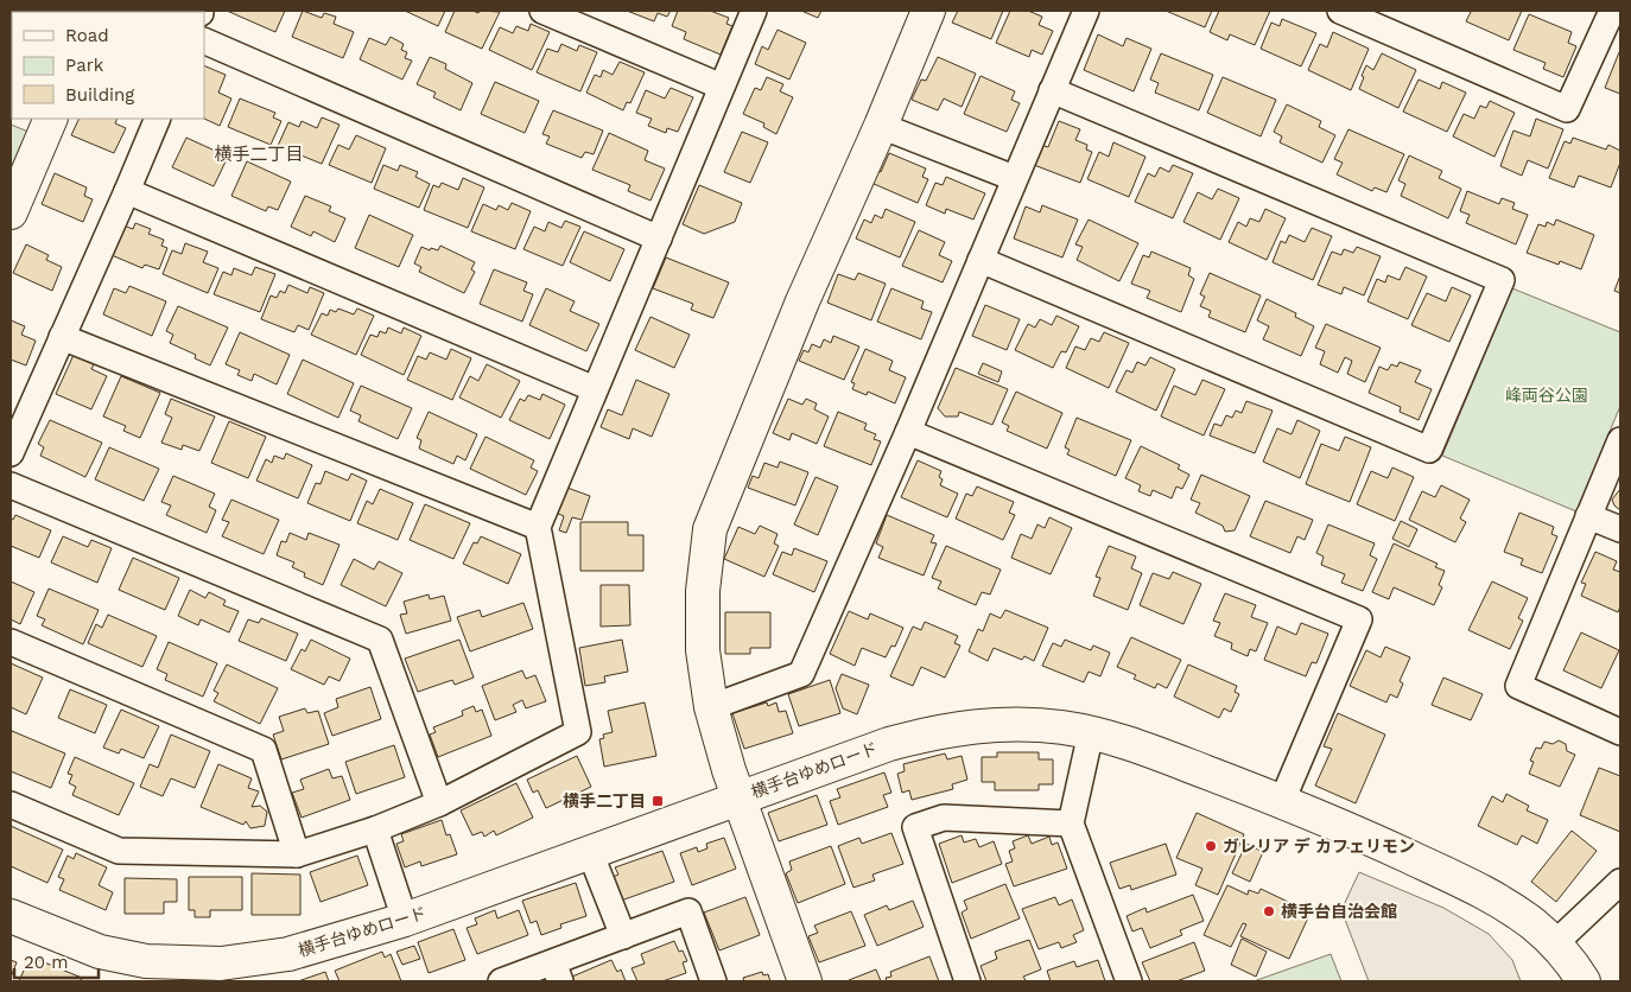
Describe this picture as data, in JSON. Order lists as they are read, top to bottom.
{
  "streets": {
    "street": ["横手台ゆめロード"]
  },
  "districts": ["横手二丁目"],
  "parks": ["峰両谷公園"],
  "places": {
    "transit": ["横手二丁目"],
    "other": ["ガレリア デ カフェリモン", "横手台自治会館"]
  },
  "legend": ["Road", "Park", "Building"],
  "scale_bar": "20 m"
}
